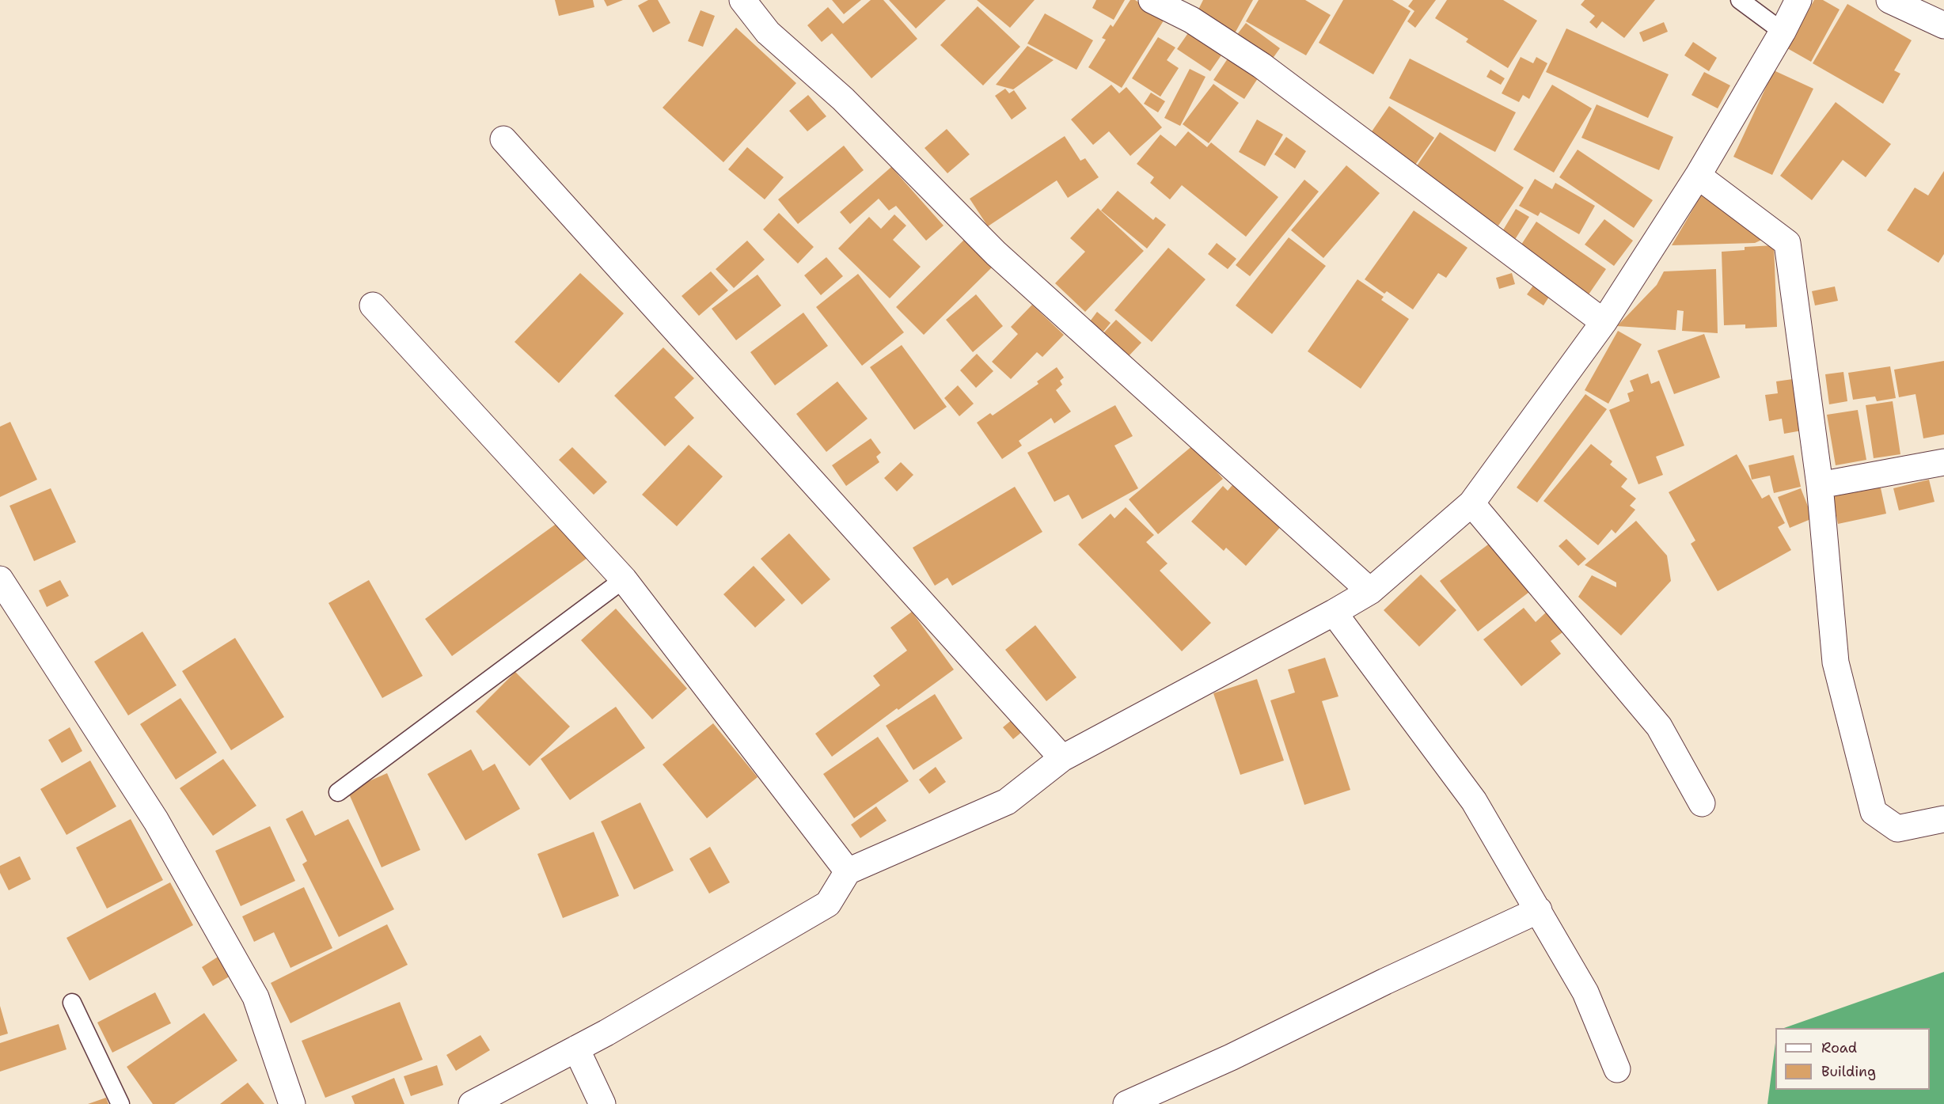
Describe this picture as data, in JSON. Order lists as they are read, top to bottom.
{
  "legend": ["Road", "Building"]
}
